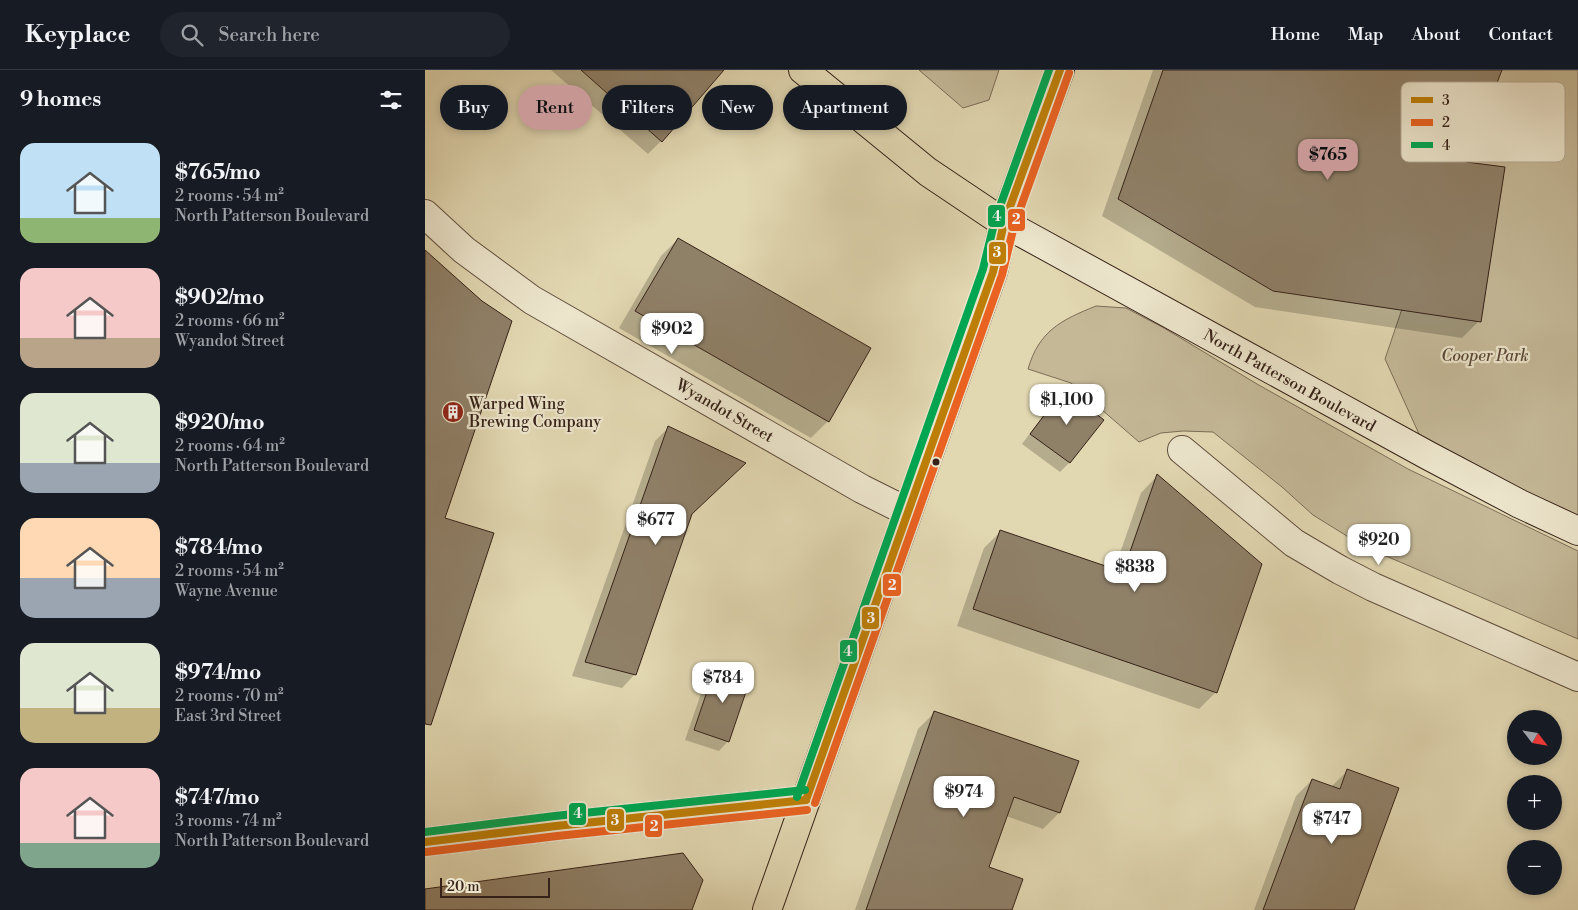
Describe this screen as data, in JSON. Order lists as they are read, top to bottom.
{
  "streets": {
    "street": ["North Patterson Boulevard", "Wyandot Street"]
  },
  "parks": ["Cooper Park"],
  "places": {
    "building": ["Warped Wing Brewing Company"]
  },
  "lines": ["transit line 3", "transit line 4", "transit line 2"],
  "legend": ["3", "2", "4"],
  "scale_bar": "20 m",
  "north": "bottom right",
  "page": {
    "header": "Keyplace",
    "search": "Search here",
    "nav": [
      "Home",
      "Map",
      "About",
      "Contact"
    ],
    "heading": "9 homes",
    "chip": [
      "Buy",
      "Rent",
      "Filters",
      "New",
      "Apartment"
    ],
    "list": [
      {
        "name": "$765/mo",
        "note": "2 rooms · 54 m² · North Patterson Boulevard"
      },
      {
        "name": "$902/mo",
        "note": "2 rooms · 66 m² · Wyandot Street"
      },
      {
        "name": "$920/mo",
        "note": "2 rooms · 64 m² · North Patterson Boulevard"
      },
      {
        "name": "$784/mo",
        "note": "2 rooms · 54 m² · Wayne Avenue"
      },
      {
        "name": "$974/mo",
        "note": "2 rooms · 70 m² · East 3rd Street"
      },
      {
        "name": "$747/mo",
        "note": "3 rooms · 74 m² · North Patterson Boulevard"
      }
    ],
    "price": [
      "$765",
      "$902",
      "$1,100",
      "$677",
      "$920",
      "$838",
      "$784",
      "$974",
      "$747"
    ],
    "map_buttons": ["+", "−"],
    "scale": "20 m"
  }
}
